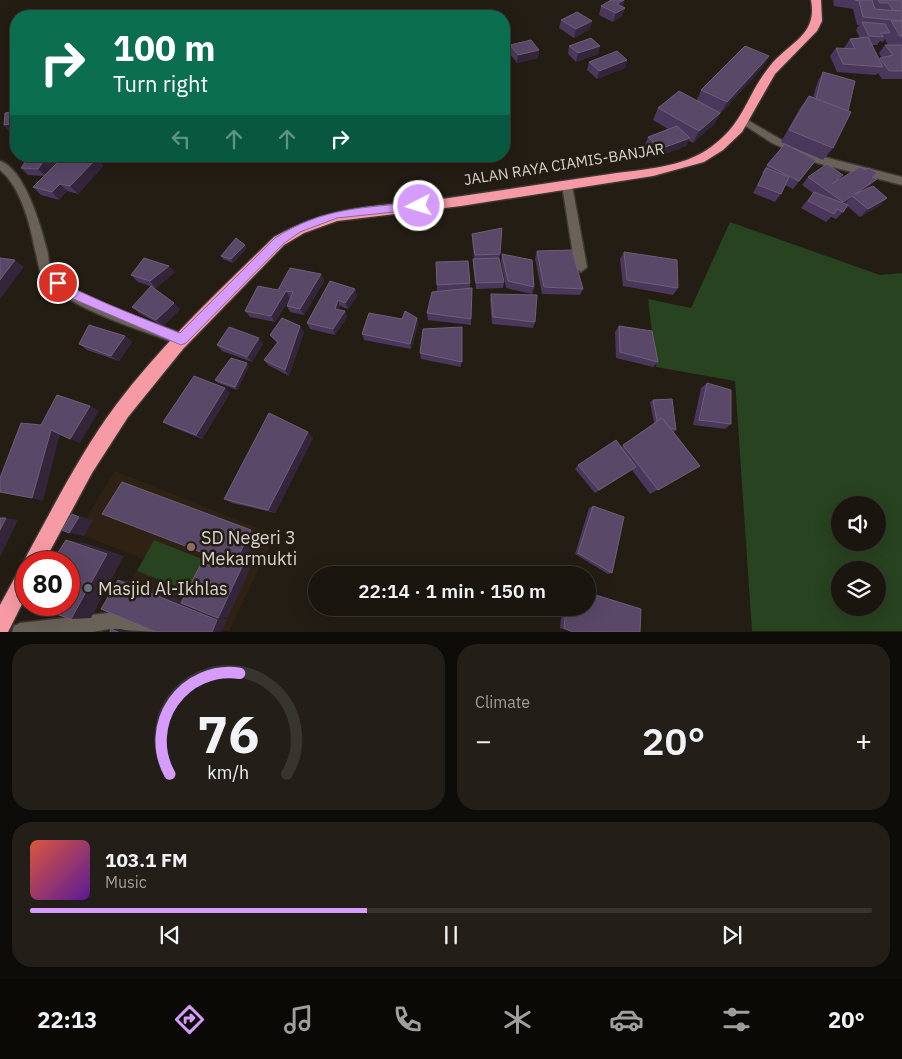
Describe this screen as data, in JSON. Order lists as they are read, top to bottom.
{
  "streets": {
    "highway": ["JALAN RAYA CIAMIS-BANJAR"]
  },
  "places": ["SD Negeri 3 Mekarmukti", "Masjid Al-Ikhlas"],
  "page": {
    "turn": ["100 m", "Turn right"],
    "limit": "80",
    "trip": "22:14 · 1 min · 150 m",
    "tile": "Climate",
    "heat": ["−", "20°", "+"],
    "song": ["103.1 FM", "Music"],
    "tabs": ["22:13", "20°"],
    "gauge": ["76", "km/h"]
  }
}
